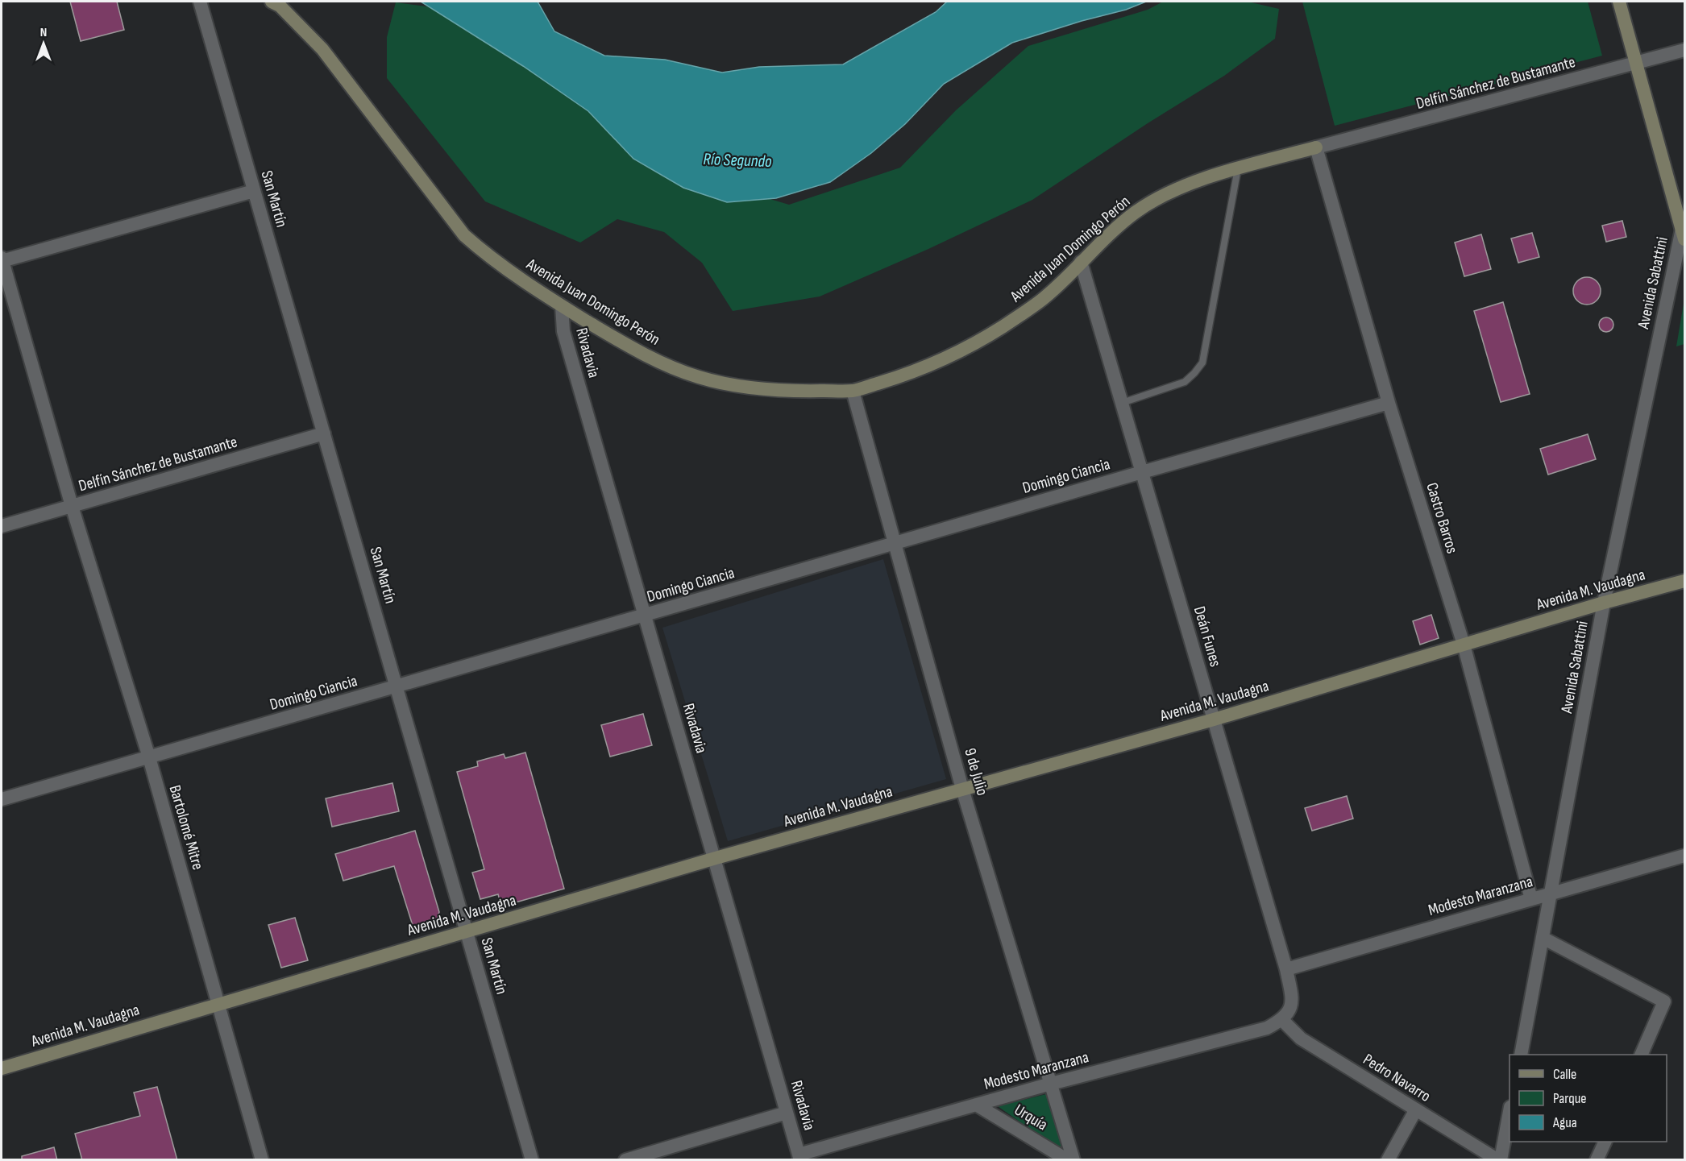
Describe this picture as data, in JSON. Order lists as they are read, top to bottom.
{
  "streets": {
    "main road": ["Avenida Juan Domingo Perón", "Avenida M. Vaudagna"],
    "street": [
      "Delfín Sánchez de Bustamante",
      "San Martín",
      "Avenida Sabattini",
      "Rivadavia",
      "Domingo Ciancia",
      "Castro Barros",
      "Deán Funes",
      "9 de Julio",
      "Bartolomé Mitre",
      "Modesto Maranzana",
      "Pedro Navarro",
      "Urquía"
    ]
  },
  "crossings": [
    ["Delfín Sánchez de Bustamante", "San Martín"],
    ["Delfín Sánchez de Bustamante", "Avenida Juan Domingo Perón"],
    ["Delfín Sánchez de Bustamante", "Castro Barros"],
    ["Delfín Sánchez de Bustamante", "Bartolomé Mitre"],
    ["San Martín", "Domingo Ciancia"],
    ["San Martín", "Avenida M. Vaudagna"],
    ["Avenida Juan Domingo Perón", "Rivadavia"],
    ["Avenida Juan Domingo Perón", "Castro Barros"],
    ["Avenida Juan Domingo Perón", "Deán Funes"],
    ["Avenida Juan Domingo Perón", "9 de Julio"],
    ["Avenida Sabattini", "Avenida M. Vaudagna"],
    ["Avenida Sabattini", "Modesto Maranzana"],
    ["Rivadavia", "Domingo Ciancia"],
    ["Rivadavia", "Avenida M. Vaudagna"],
    ["Rivadavia", "Modesto Maranzana"],
    ["Domingo Ciancia", "Castro Barros"],
    ["Domingo Ciancia", "Deán Funes"],
    ["Domingo Ciancia", "9 de Julio"],
    ["Domingo Ciancia", "Bartolomé Mitre"],
    ["Castro Barros", "Avenida M. Vaudagna"],
    ["Castro Barros", "Modesto Maranzana"],
    ["Avenida M. Vaudagna", "Deán Funes"],
    ["Avenida M. Vaudagna", "9 de Julio"],
    ["Avenida M. Vaudagna", "Bartolomé Mitre"],
    ["Deán Funes", "Modesto Maranzana"],
    ["Deán Funes", "Pedro Navarro"],
    ["9 de Julio", "Modesto Maranzana"],
    ["Modesto Maranzana", "Pedro Navarro"],
    ["Modesto Maranzana", "Urquía"]
  ],
  "water": ["Río Segundo"],
  "legend": ["Calle", "Parque", "Agua"],
  "north": "top"
}
